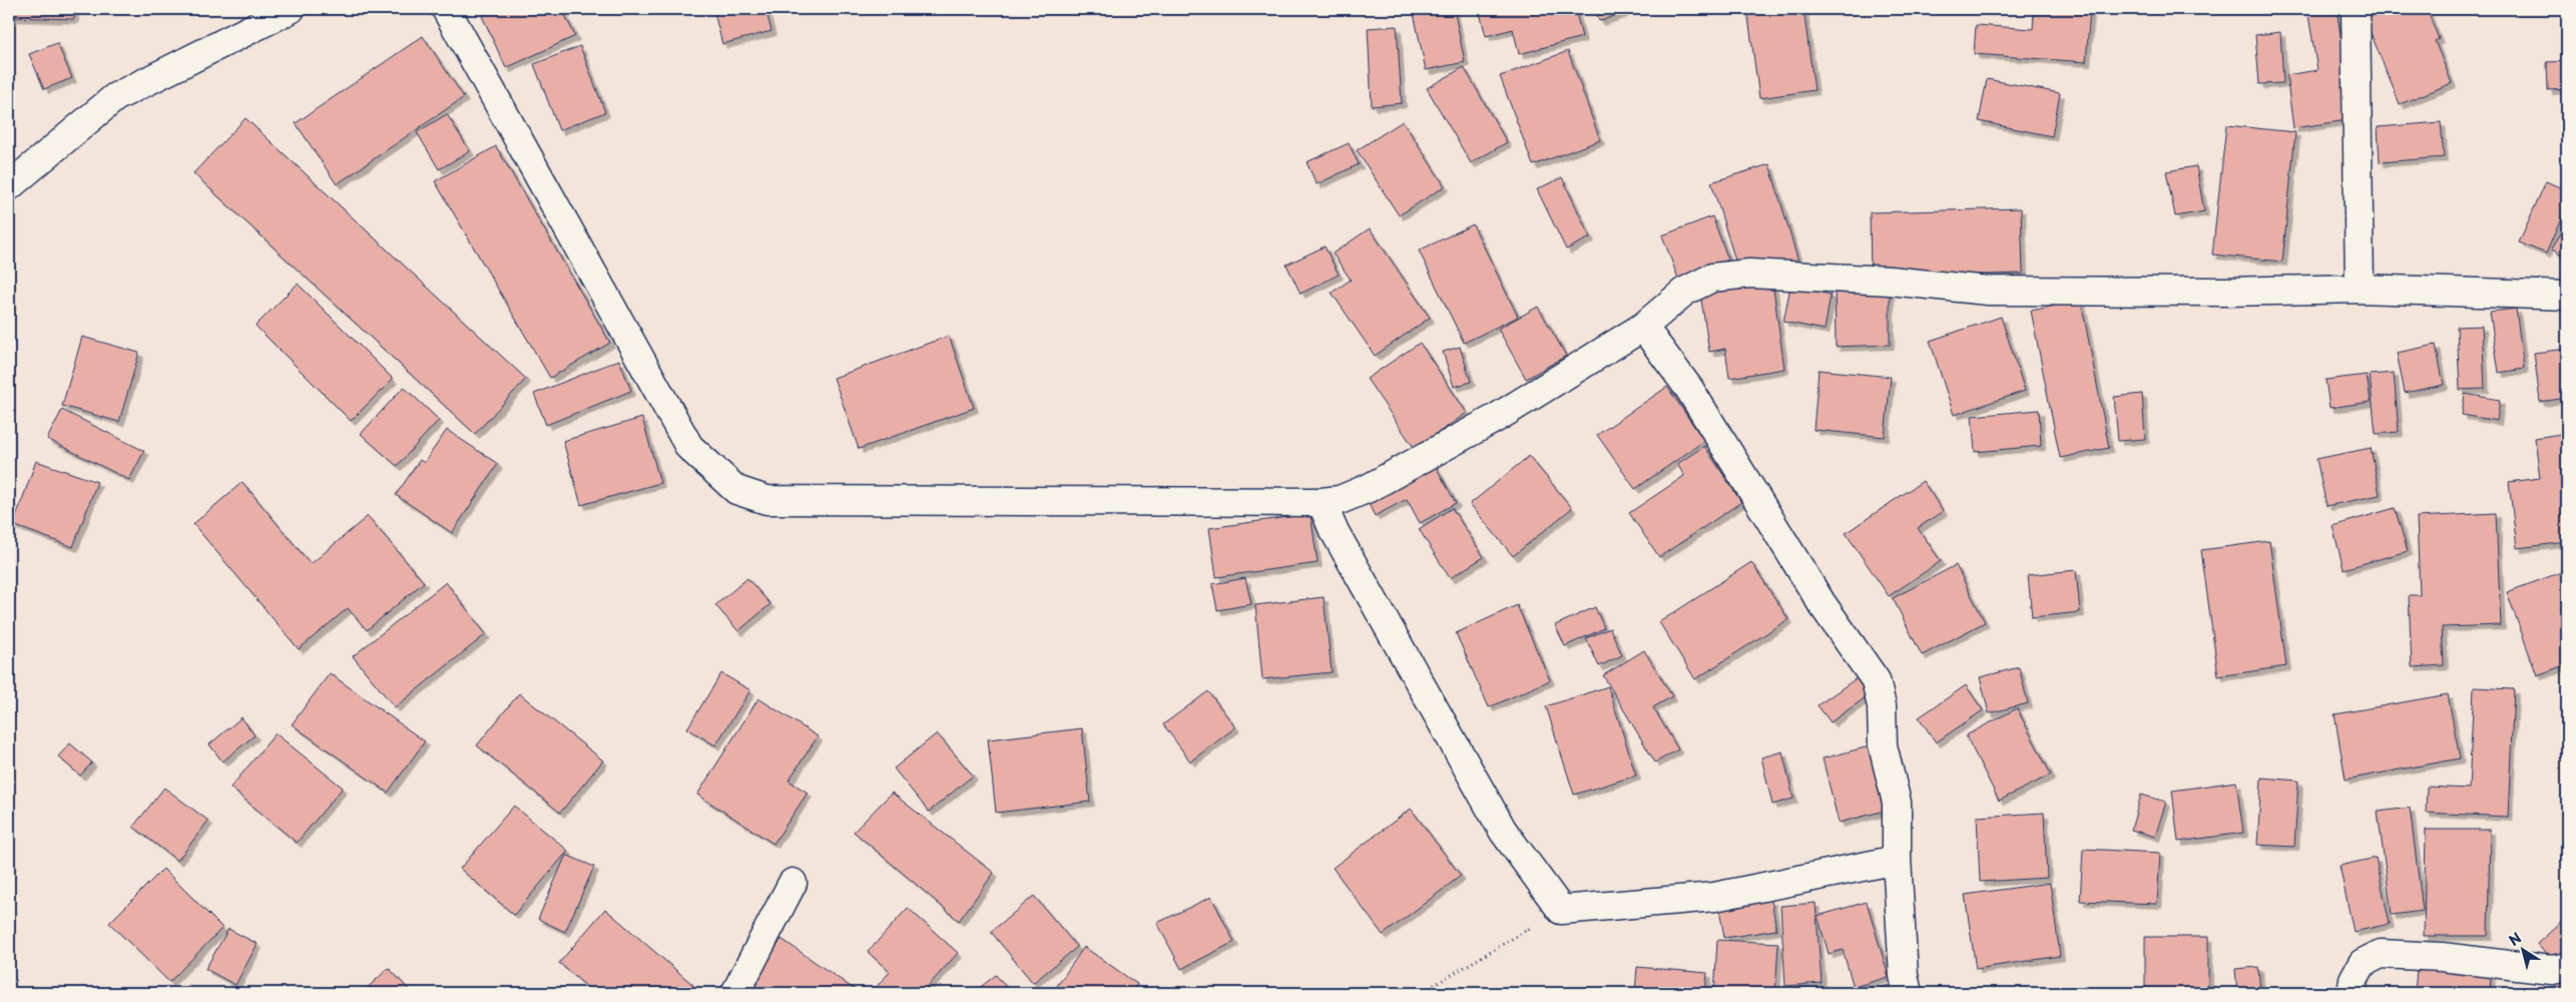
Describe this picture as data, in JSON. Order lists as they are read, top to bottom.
{
  "north": "top left"
}
